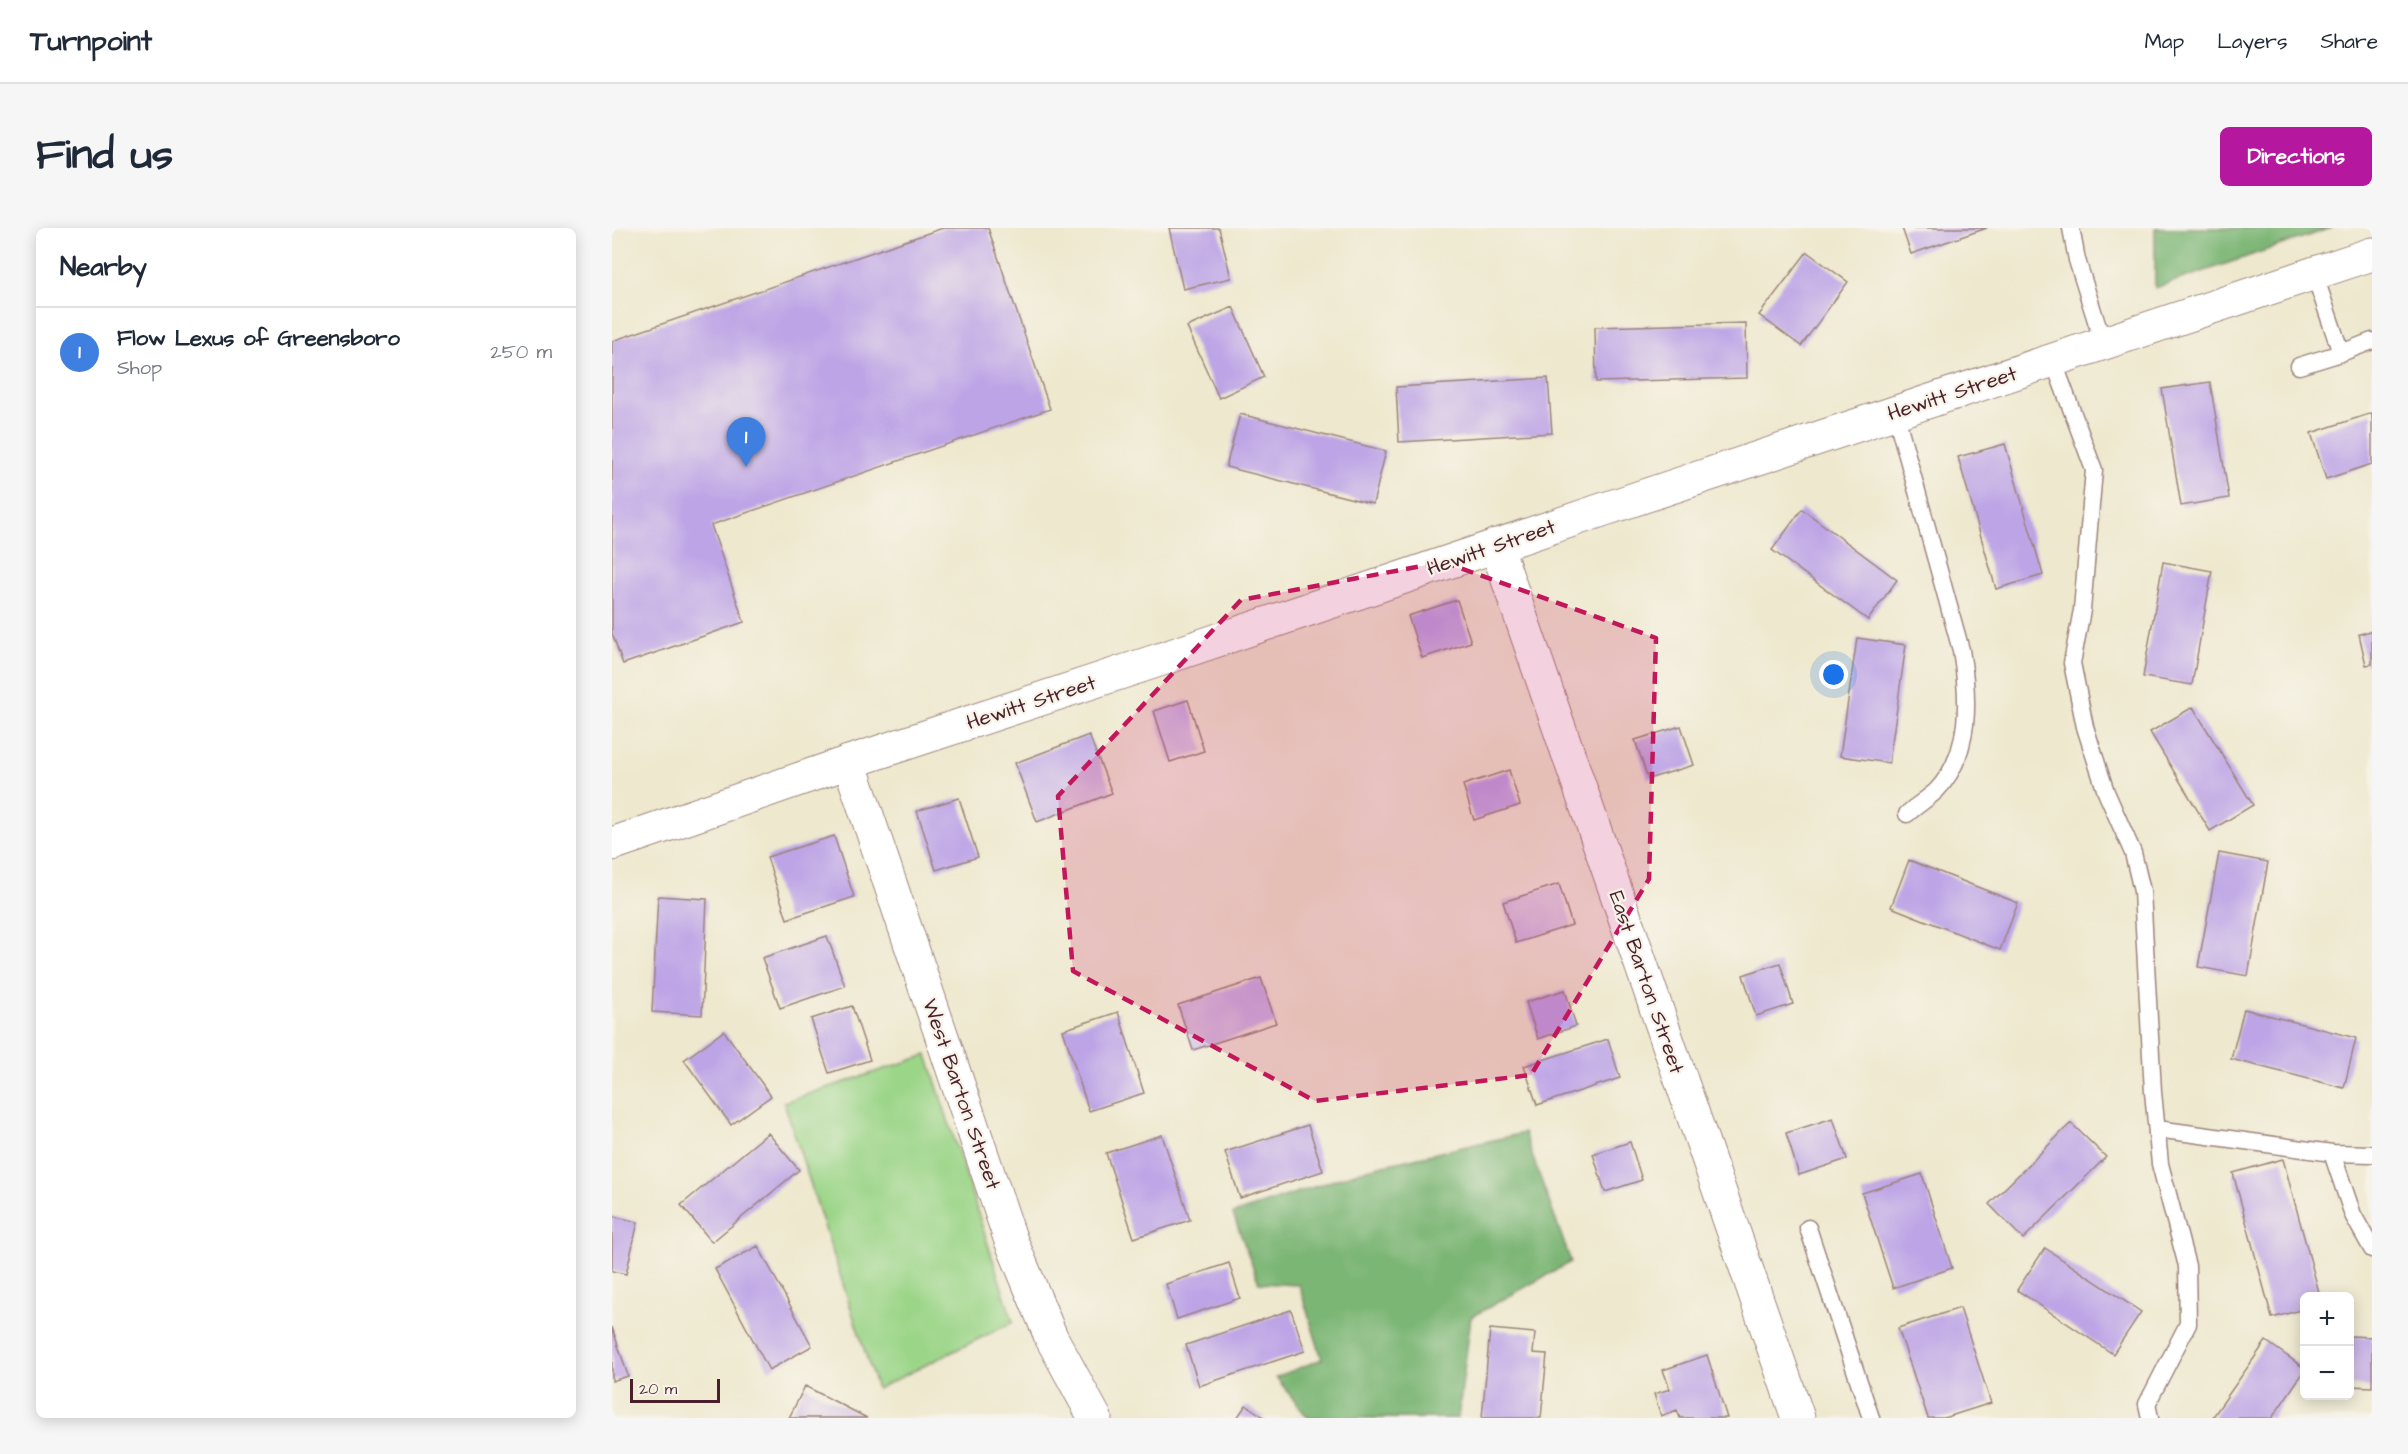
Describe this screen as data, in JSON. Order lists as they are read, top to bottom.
{
  "streets": {
    "street": ["Hewitt Street", "East Barton Street", "West Barton Street"]
  },
  "crossings": [
    ["Hewitt Street", "East Barton Street"],
    ["Hewitt Street", "West Barton Street"]
  ],
  "scale_bar": "20 m",
  "page": {
    "header": "Turnpoint",
    "nav": ["Map", "Layers", "Share"],
    "title": "Find us",
    "buttons": "Directions",
    "heading": "Nearby",
    "list": [
      {
        "mark": "1",
        "name": "Flow Lexus of Greensboro",
        "note": "Shop",
        "value": "250 m"
      }
    ],
    "pins": "1",
    "map_buttons": ["+", "−"],
    "scale": "20 m"
  }
}
